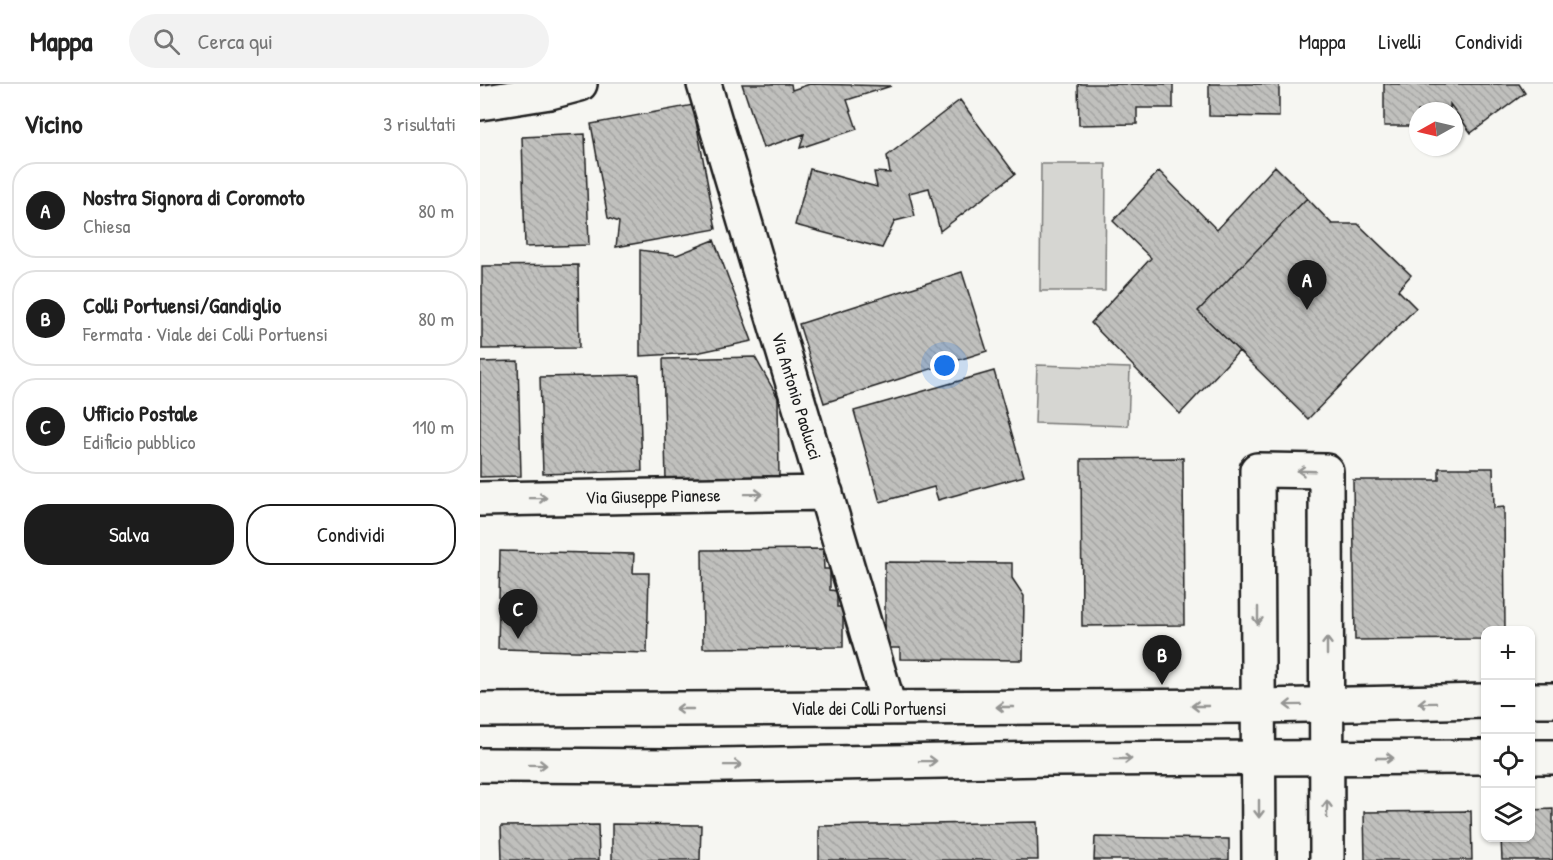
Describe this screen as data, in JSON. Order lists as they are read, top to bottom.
{
  "streets": {
    "main road": ["Via Antonio Paolucci", "Via Giuseppe Pianese", "Viale dei Colli Portuensi"]
  },
  "crossings": [
    ["Via Antonio Paolucci", "Via Giuseppe Pianese"],
    ["Via Antonio Paolucci", "Viale dei Colli Portuensi"]
  ],
  "north": "left",
  "page": {
    "header": "Mappa",
    "search": "Cerca qui",
    "nav": ["Mappa", "Livelli", "Condividi"],
    "heading": ["Vicino", "3 risultati"],
    "list": [
      {
        "mark": "A",
        "name": "Nostra Signora di Coromoto",
        "note": "Chiesa",
        "value": "80 m"
      },
      {
        "mark": "B",
        "name": "Colli Portuensi/Gandiglio",
        "note": "Fermata · Viale dei Colli Portuensi",
        "value": "80 m"
      },
      {
        "mark": "C",
        "name": "Ufficio Postale",
        "note": "Edificio pubblico",
        "value": "110 m"
      }
    ],
    "pins": ["A", "C", "B"],
    "buttons": ["Salva", "Condividi"],
    "map_buttons": ["+", "−"]
  }
}
